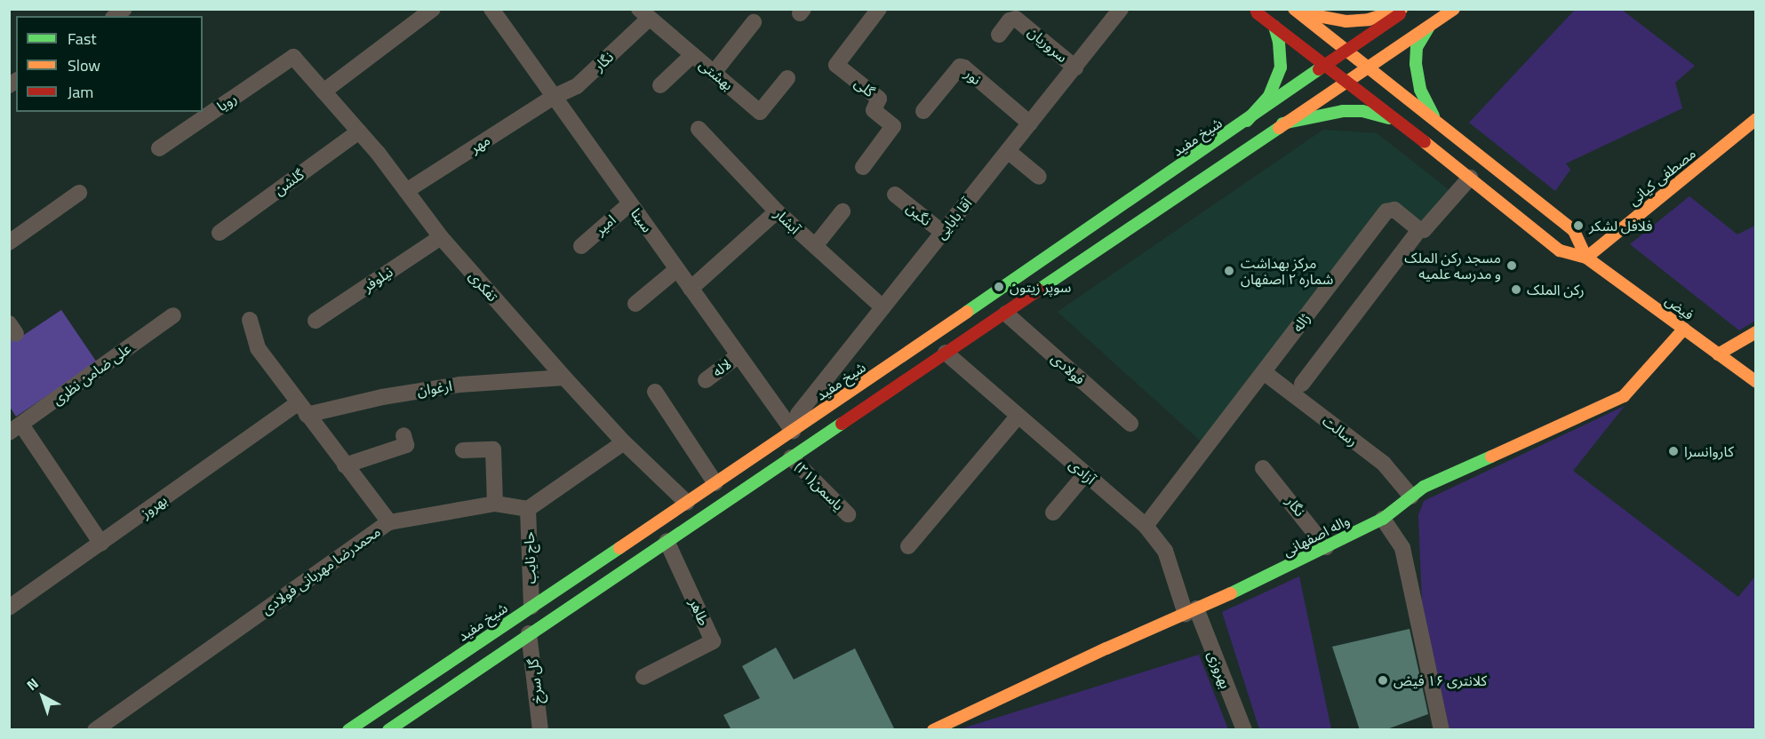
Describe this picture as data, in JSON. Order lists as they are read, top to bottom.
{
  "streets": {
    "main road": [
      "شیخ مفید",
      "مصطفی کیانی",
      "فیض",
      "واله اصفهانی"
    ],
    "street": [
      "سروریان",
      "نگار",
      "بهشتی",
      "نور",
      "گلی",
      "رویا",
      "مهر",
      "گلشن",
      "نگین",
      "آقا بابایی",
      "سینا",
      "آبشار",
      "امیر",
      "نیلوفر",
      "تفکری",
      "ژاله",
      "لاله",
      "فولادی",
      "علی ضامن نظری",
      "ارغوان",
      "رسالت",
      "آزادی",
      "یاسمن(۲۱)",
      "بهروز",
      "حاج نایب",
      "محمدرضا مهربانی فولادی",
      "طاهر",
      "بهروزی",
      "گل سرخ"
    ]
  },
  "crossings": [
    ["سروریان", "آقا بابایی"],
    ["نگار", "بهشتی"],
    ["نگار", "مهر"],
    ["نگار", "سینا"],
    ["نگار", "واله اصفهانی"],
    ["نور", "آقا بابایی"],
    ["رویا", "تفکری"],
    ["شیخ مفید", "آقا بابایی"],
    ["شیخ مفید", "سینا"],
    ["شیخ مفید", "تفکری"],
    ["شیخ مفید", "حاج نایب"],
    ["مهر", "سینا"],
    ["مهر", "تفکری"],
    ["مصطفی کیانی", "فیض"],
    ["گلشن", "تفکری"],
    ["نگین", "آقا بابایی"],
    ["آقا بابایی", "سینا"],
    ["آقا بابایی", "آبشار"],
    ["سینا", "امیر"],
    ["سینا", "لاله"],
    ["نیلوفر", "تفکری"],
    ["تفکری", "ارغوان"],
    ["فیض", "واله اصفهانی"],
    ["ژاله", "رسالت"],
    ["ژاله", "آزادی"],
    ["ارغوان", "بهروز"],
    ["رسالت", "واله اصفهانی"],
    ["آزادی", "واله اصفهانی"],
    ["آزادی", "بهروزی"],
    ["واله اصفهانی", "بهروزی"],
    ["حاج نایب", "محمدرضا مهربانی فولادی"]
  ],
  "places": [
    "فلافل لشکر",
    "مسجد رکن الملک و مدرسه علمیه",
    "مرکز بهداشت شماره ۲ اصفهان",
    "سوپر زیتون",
    "رکن الملک",
    "کاروانسرا",
    "کلانتری ۱۶ فیض"
  ],
  "legend": ["Fast", "Slow", "Jam"],
  "north": "top left"
}
